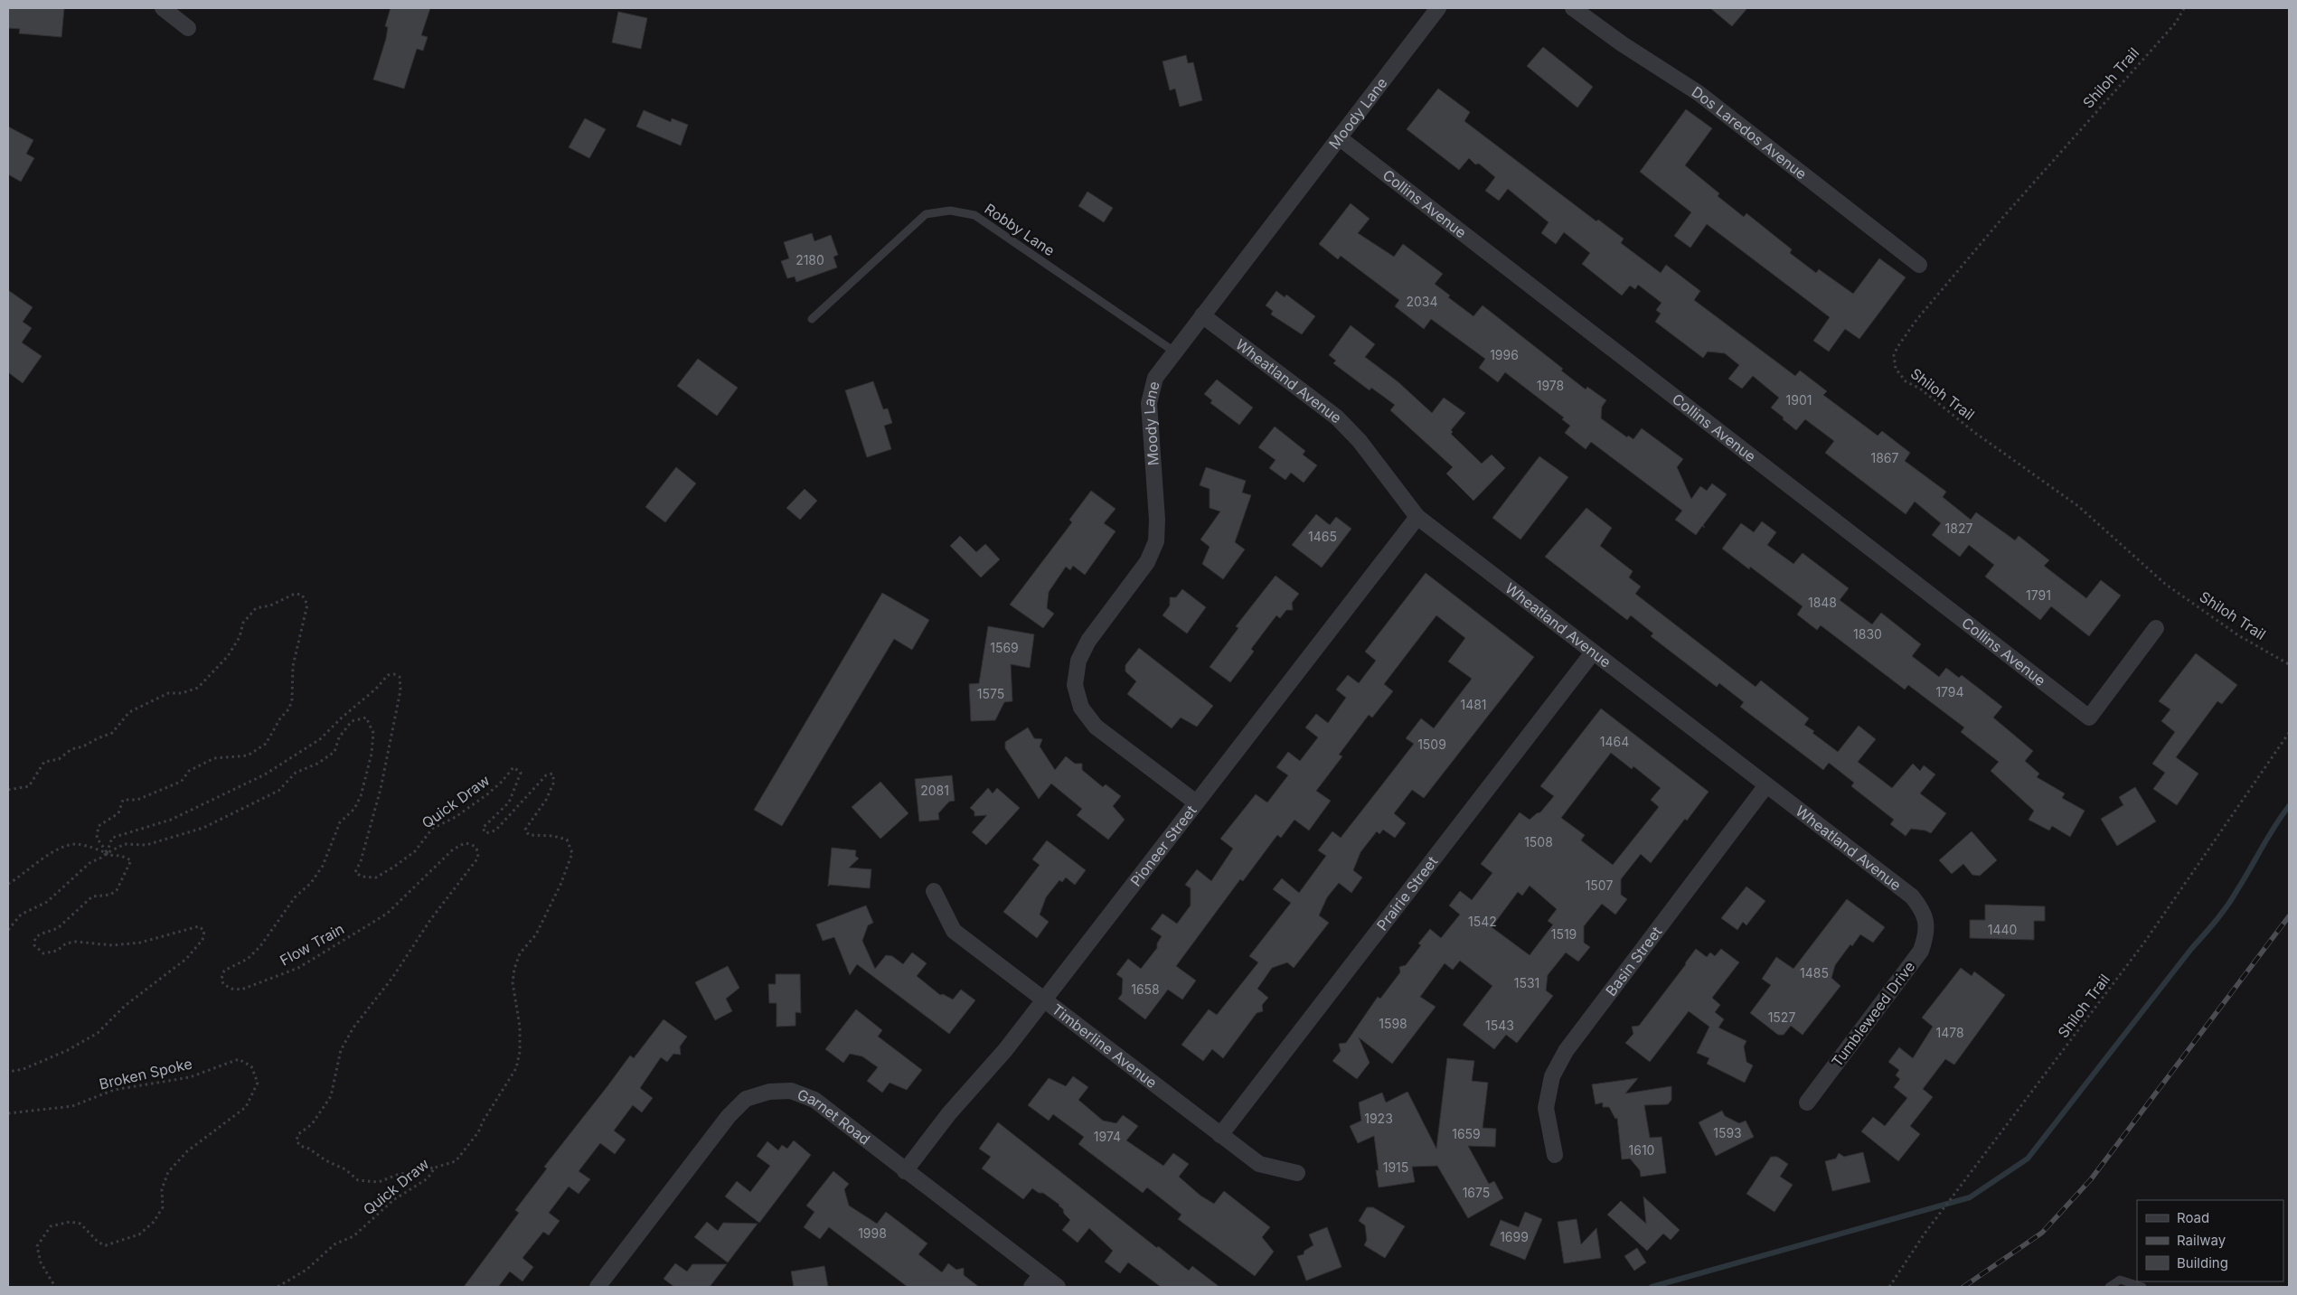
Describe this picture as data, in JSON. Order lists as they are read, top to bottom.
{
  "streets": {
    "street": [
      "Moody Lane",
      "Dos Laredos Avenue",
      "Collins Avenue",
      "Wheatland Avenue",
      "Pioneer Street",
      "Prairie Street",
      "Basin Street",
      "Tumbleweed Drive",
      "Timberline Avenue",
      "Garnet Road"
    ],
    "lane": ["Robby Lane"],
    "path": [
      "Shiloh Trail",
      "Quick Draw",
      "Flow Train",
      "Broken Spoke"
    ]
  },
  "crossings": [
    ["Moody Lane", "Collins Avenue"],
    ["Moody Lane", "Robby Lane"],
    ["Moody Lane", "Wheatland Avenue"],
    ["Moody Lane", "Pioneer Street"],
    ["Wheatland Avenue", "Pioneer Street"],
    ["Wheatland Avenue", "Prairie Street"],
    ["Wheatland Avenue", "Basin Street"],
    ["Wheatland Avenue", "Tumbleweed Drive"],
    ["Quick Draw", "Flow Train"],
    ["Pioneer Street", "Timberline Avenue"],
    ["Pioneer Street", "Garnet Road"],
    ["Prairie Street", "Timberline Avenue"]
  ],
  "house_numbers": [
    "2180",
    "2034",
    "1996",
    "1978",
    "1901",
    "1867",
    "1827",
    "1465",
    "1791",
    "1848",
    "1830",
    "1569",
    "1794",
    "1575",
    "1481",
    "1464",
    "1509",
    "2081",
    "1508",
    "1507",
    "1542",
    "1440",
    "1519",
    "1485",
    "1531",
    "1658",
    "1527",
    "1598",
    "1543",
    "1478",
    "1923",
    "1593",
    "1659",
    "1974",
    "1610",
    "1915",
    "1675",
    "1998",
    "1699"
  ],
  "legend": ["Road", "Railway", "Building"]
}
